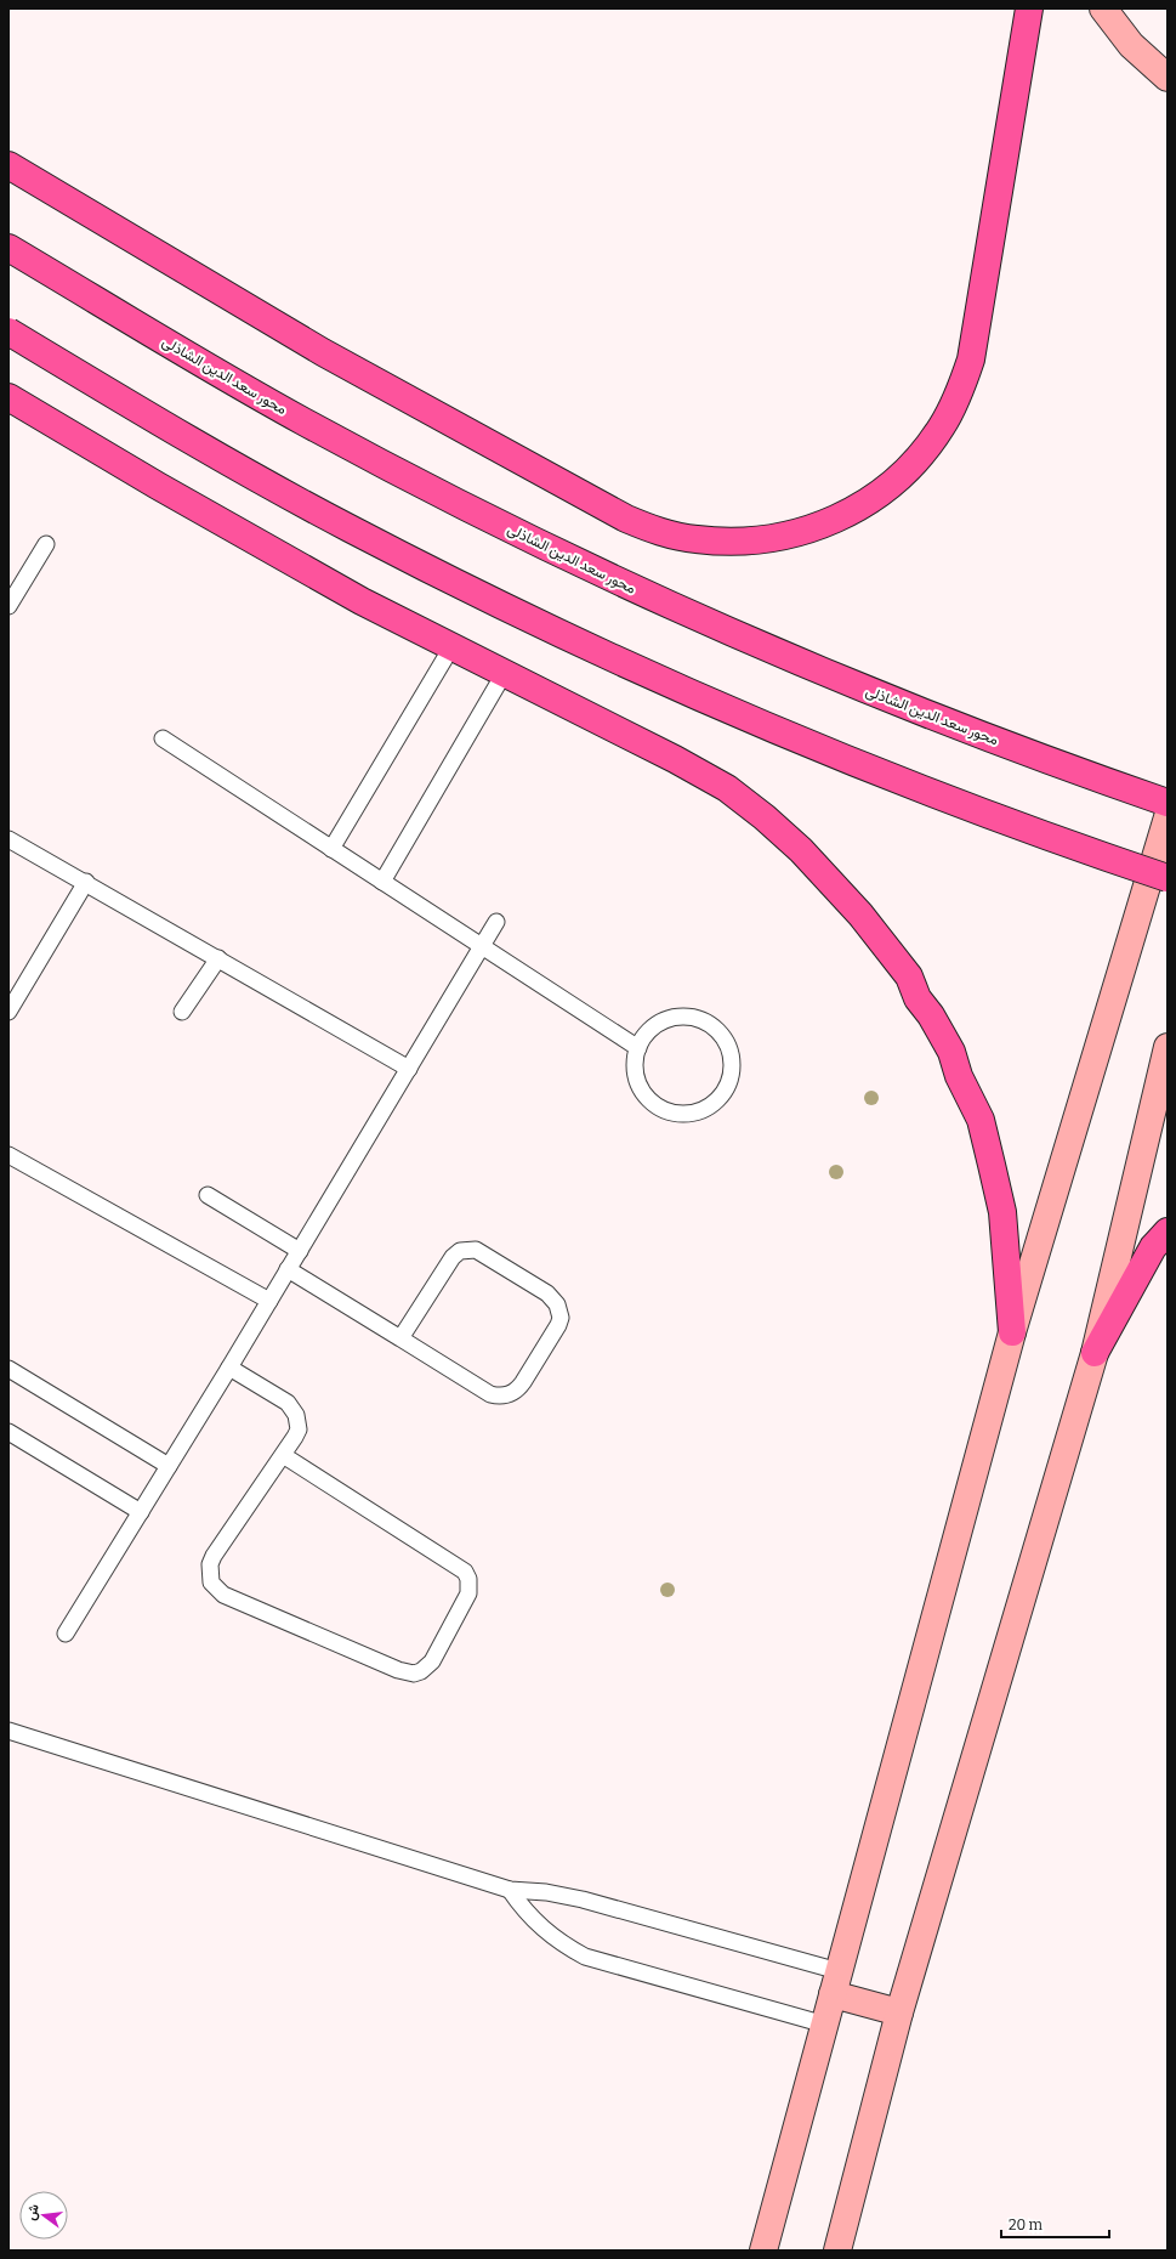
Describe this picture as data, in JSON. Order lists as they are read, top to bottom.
{
  "streets": {
    "highway": ["محور سعد الدين الشاذلى"]
  },
  "scale_bar": "20 m",
  "north": "left"
}
